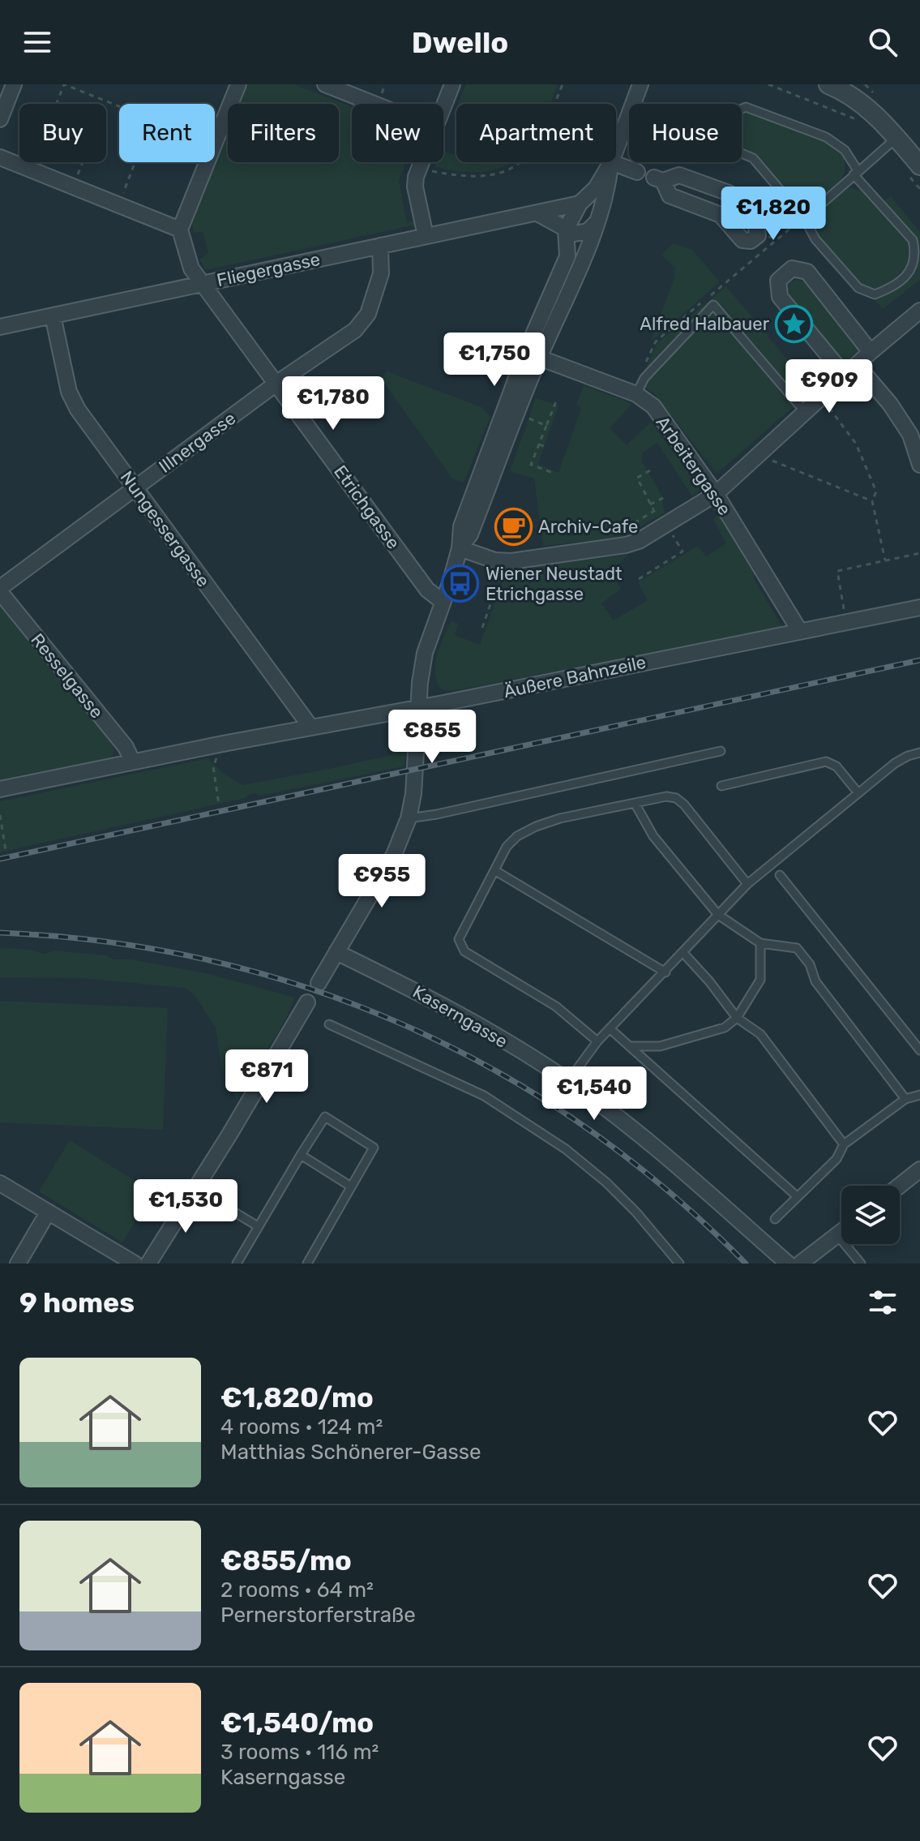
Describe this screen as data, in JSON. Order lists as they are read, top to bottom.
{
  "streets": {
    "street": [
      "Fliegergasse",
      "Illnergasse",
      "Arbeitergasse",
      "Etrichgasse",
      "Nungessergasse",
      "Resselgasse",
      "Äußere Bahnzeile",
      "Kaserngasse"
    ]
  },
  "crossings": [
    ["Fliegergasse", "Illnergasse"],
    ["Fliegergasse", "Etrichgasse"],
    ["Fliegergasse", "Nungessergasse"],
    ["Illnergasse", "Etrichgasse"],
    ["Illnergasse", "Nungessergasse"],
    ["Illnergasse", "Resselgasse"],
    ["Arbeitergasse", "Äußere Bahnzeile"],
    ["Nungessergasse", "Äußere Bahnzeile"],
    ["Resselgasse", "Äußere Bahnzeile"]
  ],
  "places": {
    "place": ["Alfred Halbauer"],
    "cafe": ["Archiv-Cafe"],
    "bus stop": ["Wiener Neustadt Etrichgasse"]
  },
  "page": {
    "header": "Dwello",
    "chip": [
      "Buy",
      "Rent",
      "Filters",
      "New",
      "Apartment",
      "House"
    ],
    "price": [
      "€1,820",
      "€1,750",
      "€909",
      "€1,780",
      "€855",
      "€955",
      "€871",
      "€1,540",
      "€1,530"
    ],
    "heading": "9 homes",
    "list": [
      {
        "name": "€1,820/mo",
        "note": "4 rooms · 124 m² · Matthias Schönerer-Gasse"
      },
      {
        "name": "€855/mo",
        "note": "2 rooms · 64 m² · Pernerstorferstraße"
      },
      {
        "name": "€1,540/mo",
        "note": "3 rooms · 116 m² · Kaserngasse"
      }
    ]
  }
}
